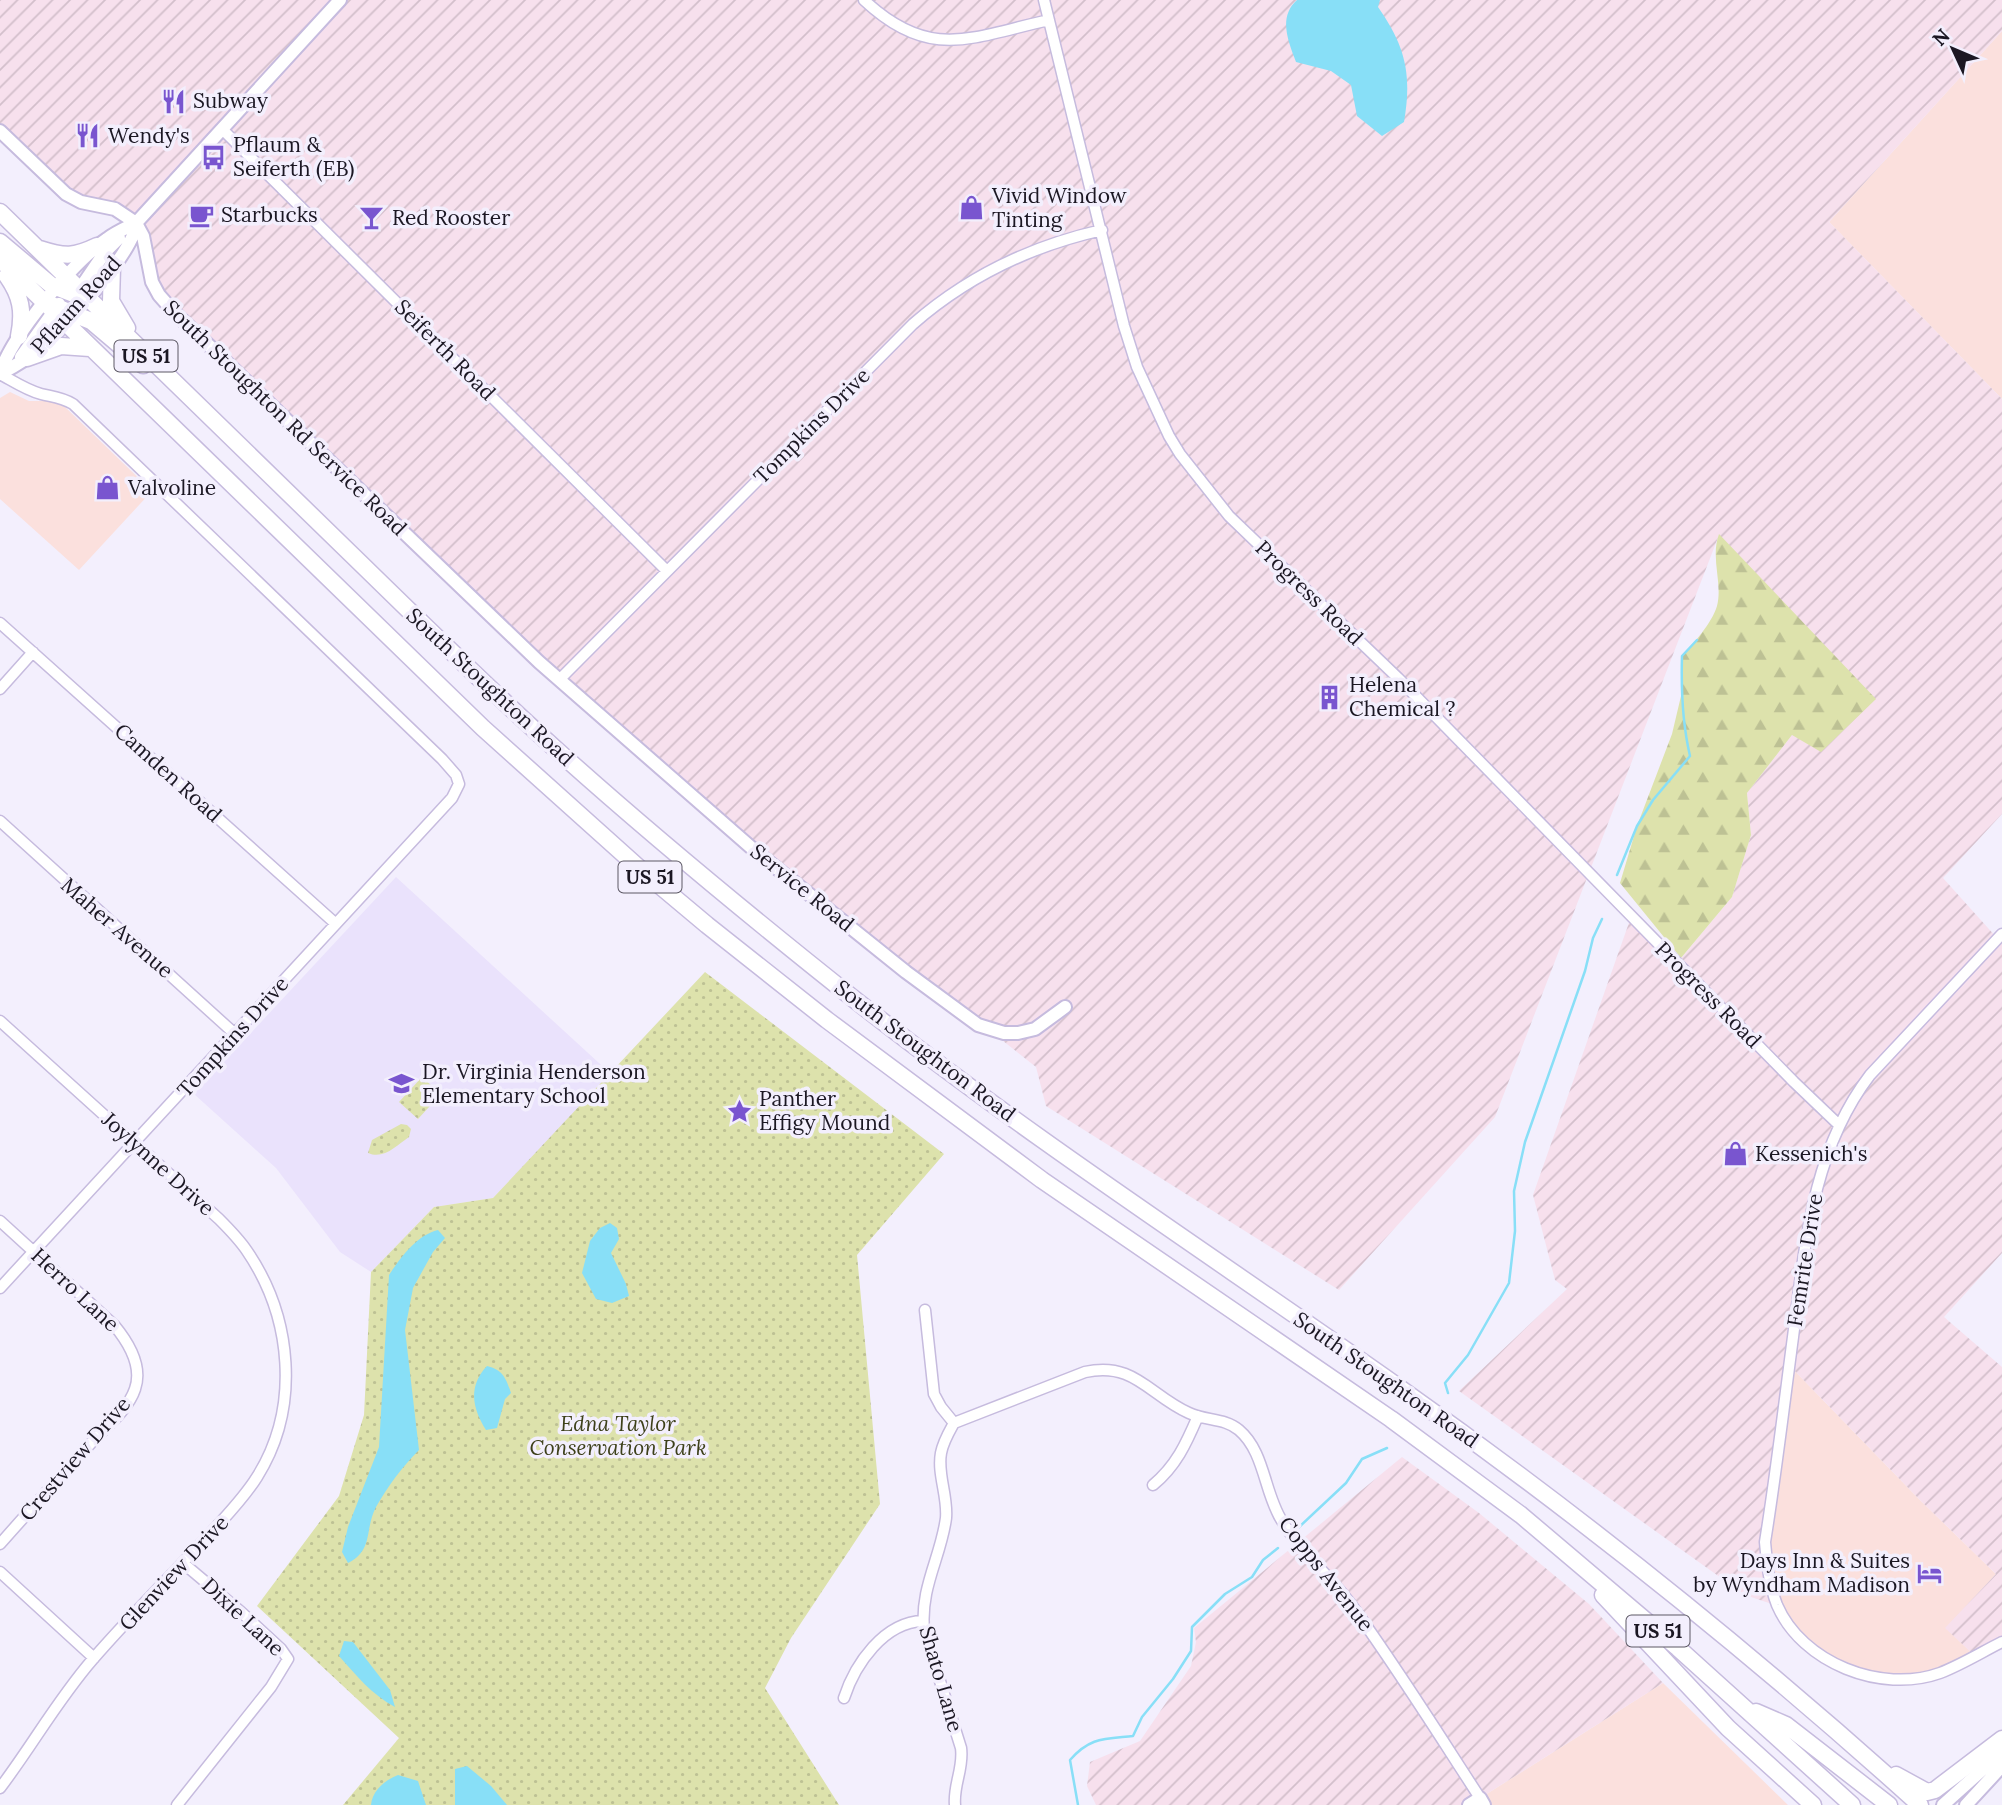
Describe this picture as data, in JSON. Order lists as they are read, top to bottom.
{
  "streets": {
    "main road": ["US 51", "South Stoughton Road"],
    "street": [
      "Pflaum Road",
      "Seiferth Road",
      "South Stoughton Rd Service Road",
      "Tompkins Drive",
      "Progress Road",
      "Camden Road",
      "Service Road",
      "Maher Avenue",
      "Joylynne Drive",
      "Femrite Drive",
      "Herro Lane",
      "Crestview Drive",
      "Glenview Drive",
      "Copps Avenue",
      "Dixie Lane",
      "Shato Lane"
    ]
  },
  "crossings": [
    ["Pflaum Road", "Seiferth Road"],
    ["Pflaum Road", "South Stoughton Rd Service Road"],
    ["Pflaum Road", "Tompkins Drive"],
    ["Pflaum Road", "South Stoughton Road"],
    ["Seiferth Road", "Tompkins Drive"],
    ["South Stoughton Rd Service Road", "Tompkins Drive"],
    ["South Stoughton Rd Service Road", "Service Road"],
    ["Tompkins Drive", "Progress Road"],
    ["Tompkins Drive", "Camden Road"],
    ["Tompkins Drive", "Service Road"],
    ["Tompkins Drive", "Maher Avenue"],
    ["Tompkins Drive", "Joylynne Drive"],
    ["Tompkins Drive", "Herro Lane"],
    ["Progress Road", "Femrite Drive"],
    ["Joylynne Drive", "Glenview Drive"],
    ["Herro Lane", "Crestview Drive"],
    ["Glenview Drive", "Dixie Lane"],
    ["Copps Avenue", "Shato Lane"]
  ],
  "parks": ["Edna Taylor Conservation Park"],
  "places": {
    "restaurant": ["Subway", "Wendy's"],
    "bus stop": ["Pflaum & Seiferth (EB)"],
    "shop": ["Vivid Window Tinting", "Valvoline", "Kessenich's"],
    "cafe": ["Starbucks"],
    "bar": ["Red Rooster"],
    "building": ["Helena Chemical ?"],
    "school or university": ["Dr. Virginia Henderson Elementary School"],
    "place": ["Panther Effigy Mound"],
    "hotel": ["Days Inn & Suites by Wyndham Madison"]
  },
  "north": "top left"
}
